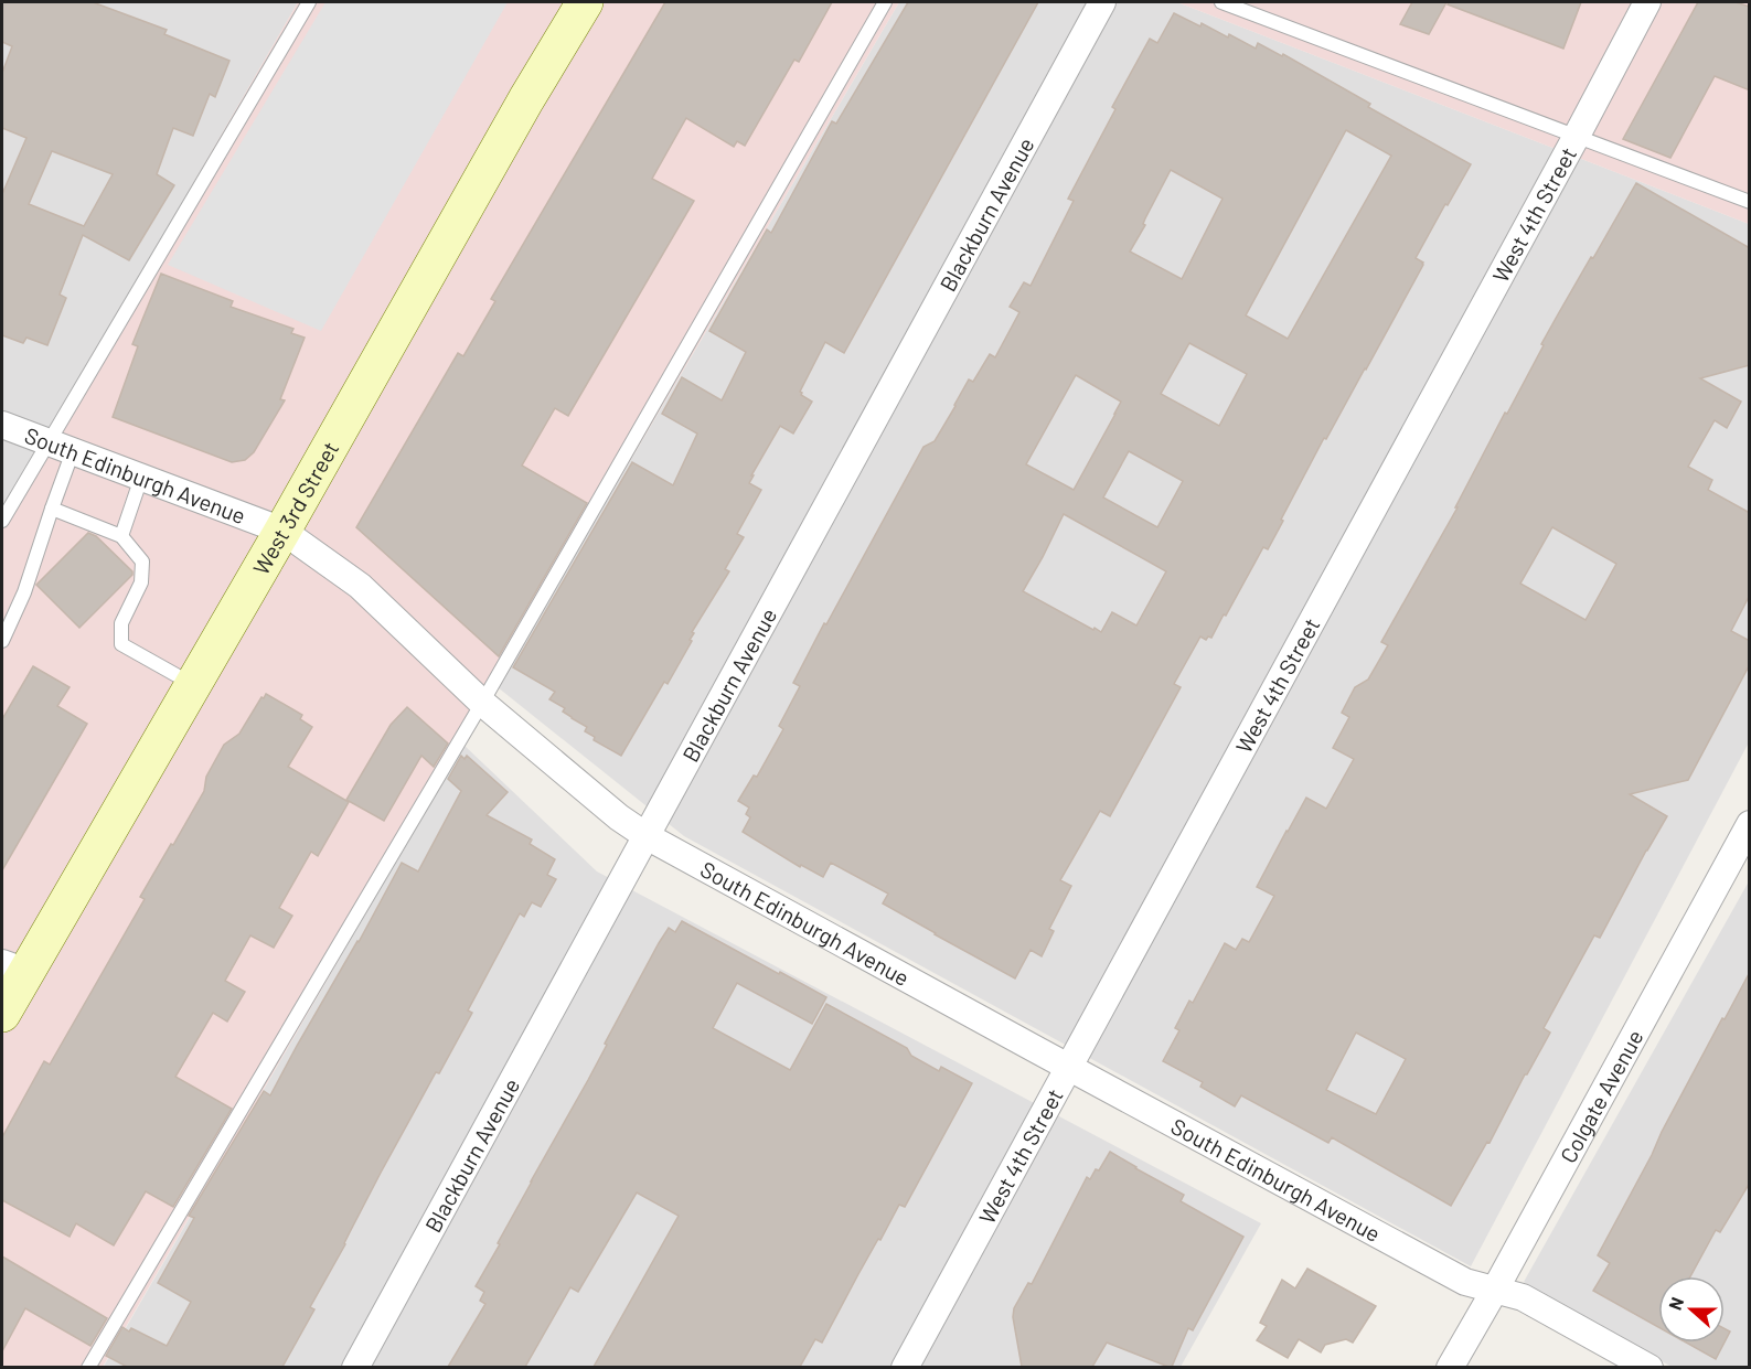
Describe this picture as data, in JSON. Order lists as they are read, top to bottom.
{
  "streets": {
    "main road": ["West 3rd Street"],
    "street": [
      "Blackburn Avenue",
      "West 4th Street",
      "South Edinburgh Avenue",
      "Colgate Avenue"
    ]
  },
  "crossings": [
    ["Blackburn Avenue", "South Edinburgh Avenue"],
    ["West 4th Street", "South Edinburgh Avenue"],
    ["South Edinburgh Avenue", "West 3rd Street"],
    ["South Edinburgh Avenue", "Colgate Avenue"]
  ],
  "north": "left"
}
